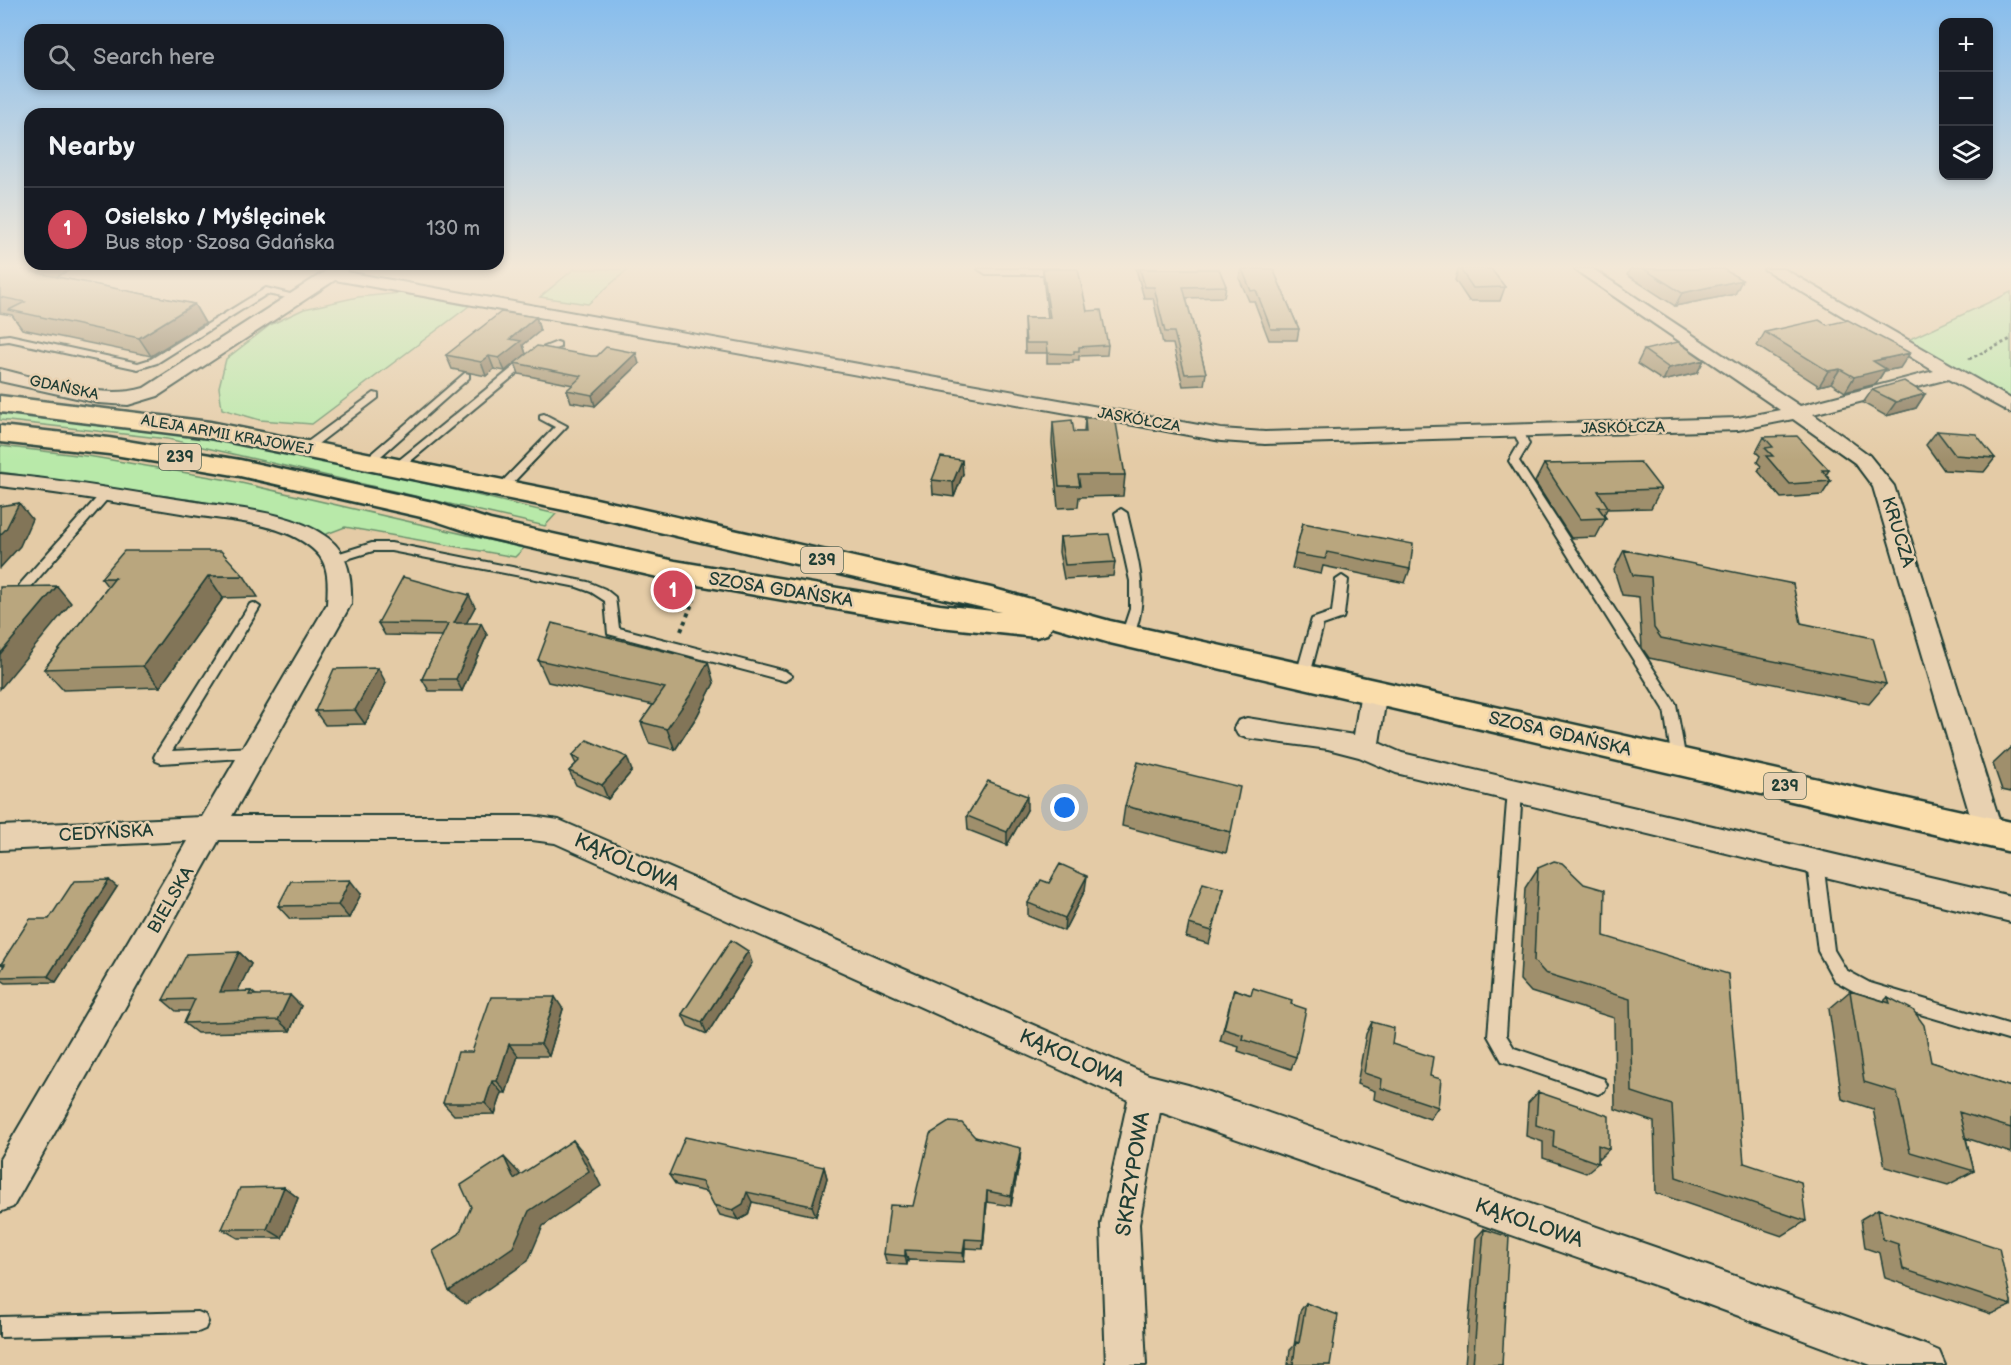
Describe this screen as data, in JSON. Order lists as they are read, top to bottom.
{
  "streets": {
    "main road": ["ALEJA ARMII KRAJOWEJ", "239", "SZOSA GDAŃSKA"],
    "street": [
      "GDAŃSKA",
      "JASKÓŁCZA",
      "KRUCZA",
      "CEDYŃSKA",
      "KĄKOLOWA",
      "BIELSKA",
      "SKRZYPOWA"
    ]
  },
  "crossings": [
    ["JASKÓŁCZA", "KRUCZA"],
    ["ALEJA ARMII KRAJOWEJ", "SZOSA GDAŃSKA"],
    ["KRUCZA", "SZOSA GDAŃSKA"],
    ["CEDYŃSKA", "KĄKOLOWA"],
    ["CEDYŃSKA", "BIELSKA"],
    ["KĄKOLOWA", "BIELSKA"],
    ["KĄKOLOWA", "SKRZYPOWA"]
  ],
  "page": {
    "map_buttons": ["+", "−"],
    "search": "Search here",
    "heading": "Nearby",
    "list": [
      {
        "mark": "1",
        "name": "Osielsko / Myślęcinek",
        "note": "Bus stop · Szosa Gdańska",
        "value": "130 m"
      }
    ],
    "pins": "1"
  }
}
